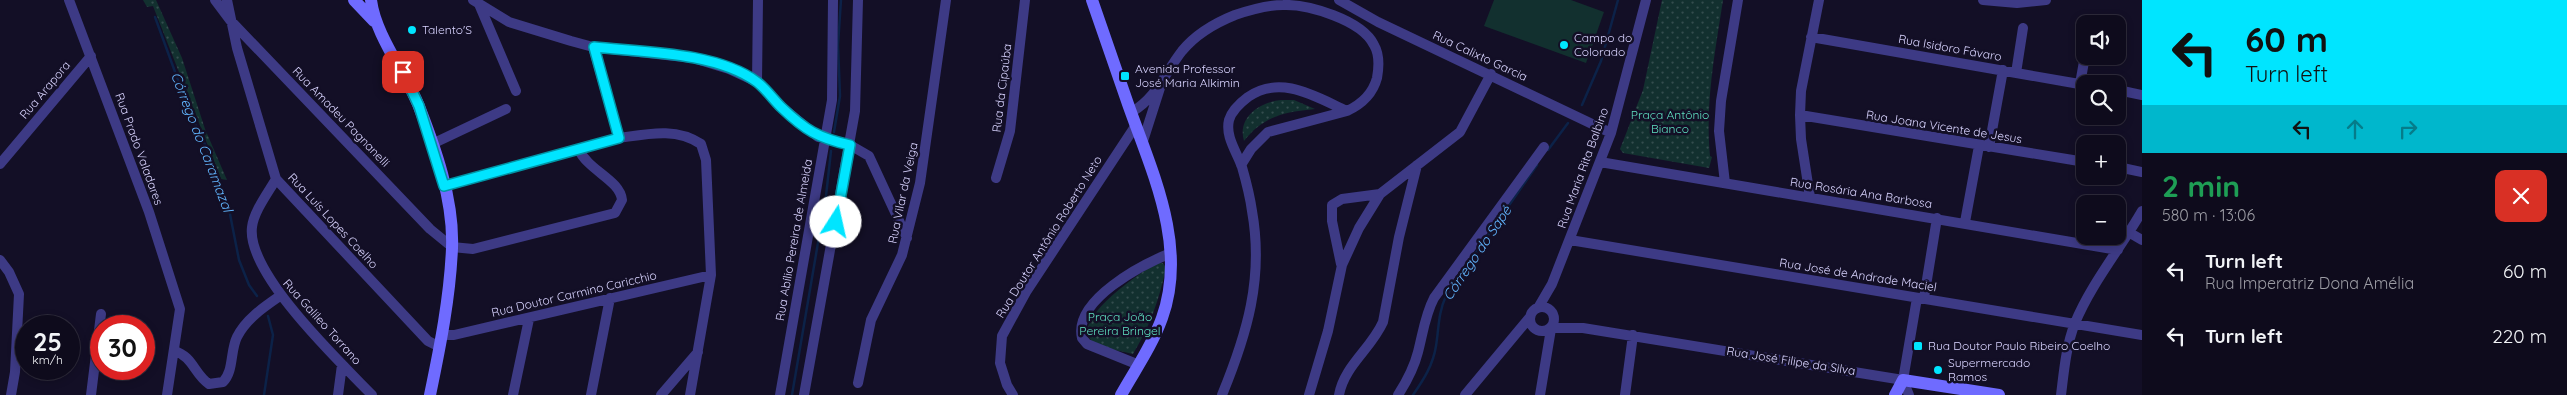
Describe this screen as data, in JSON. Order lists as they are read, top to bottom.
{
  "streets": {
    "main road": ["Rua José Filipe da Silva"],
    "street": [
      "Rua Isidoro Fávaro",
      "Rua Calixto Garcia",
      "Rua da Cipaúba",
      "Rua Arapora",
      "Rua Amadeu Pagnanelli",
      "Rua Joana Vicente de Jesus",
      "Rua Prado Valadares",
      "Rua Maria Rita Balbino",
      "Rua Vilar da Veiga",
      "Rua Rosária Ana Barbosa",
      "Rua Luís Lopes Coelho",
      "Rua Doutor Antônio Roberto Neto",
      "Rua Abílio Pereira de Almeida",
      "Rua José de Andrade Maciel",
      "Rua Doutor Carmino Caricchio",
      "Rua Galileo Torrano"
    ]
  },
  "crossings": [
    ["Rua Calixto Garcia", "Rua Maria Rita Balbino"],
    ["Rua Arapora", "Rua Prado Valadares"],
    ["Rua Amadeu Pagnanelli", "Rua Luís Lopes Coelho"],
    ["Rua Maria Rita Balbino", "Rua Rosária Ana Barbosa"],
    ["Rua Maria Rita Balbino", "Rua José de Andrade Maciel"],
    ["Rua Maria Rita Balbino", "Rua José Filipe da Silva"],
    ["Rua Luís Lopes Coelho", "Rua Doutor Carmino Caricchio"],
    ["Rua Luís Lopes Coelho", "Rua Galileo Torrano"]
  ],
  "water": ["Córrego do Caramazal", "Córrego do Sapé"],
  "parks": ["Praça Antônio Bianco", "Praça João Pereira Bringel"],
  "places": {
    "other": ["Talento'S", "Campo do Colorado", "Supermercado Ramos"],
    "transit": ["Avenida Professor José Maria Alkimin", "Rua Doutor Paulo Ribeiro Coelho"]
  },
  "page": {
    "turn": ["60 m", "Turn left"],
    "map_buttons": ["+", "−"],
    "heading": ["2 min", "580 m · 13:06"],
    "list": [
      {
        "name": "Turn left",
        "note": "Rua Imperatriz Dona Amélia",
        "value": "60 m"
      },
      {
        "name": "Turn left",
        "value": "220 m"
      }
    ],
    "speed": "25 km/h",
    "limit": "30"
  }
}
